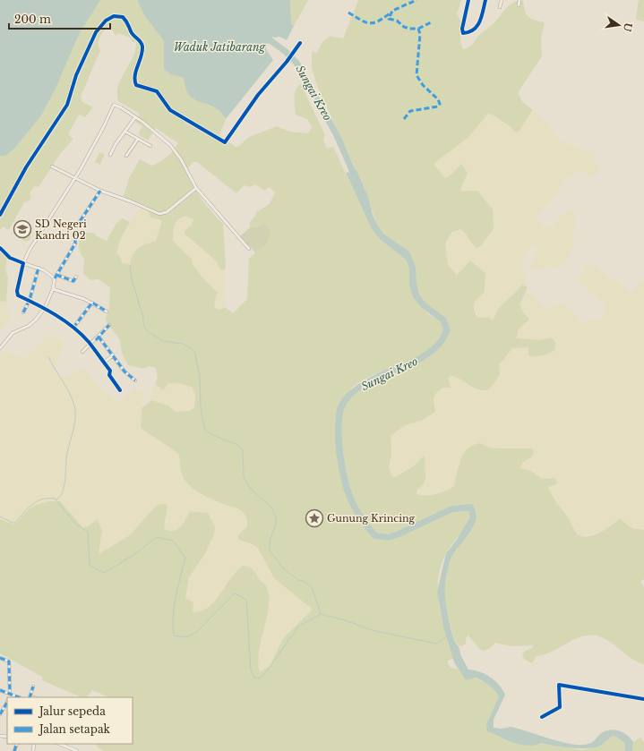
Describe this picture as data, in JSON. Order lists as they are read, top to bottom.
{
  "water": ["Waduk Jatibarang", "Sungai Kreo"],
  "places": {
    "school or university": ["SD Negeri Kandri 02"],
    "place": ["Gunung Krincing"]
  },
  "legend": ["Jalur sepeda", "Jalan setapak"],
  "scale_bar": "200 m",
  "north": "right"
}
